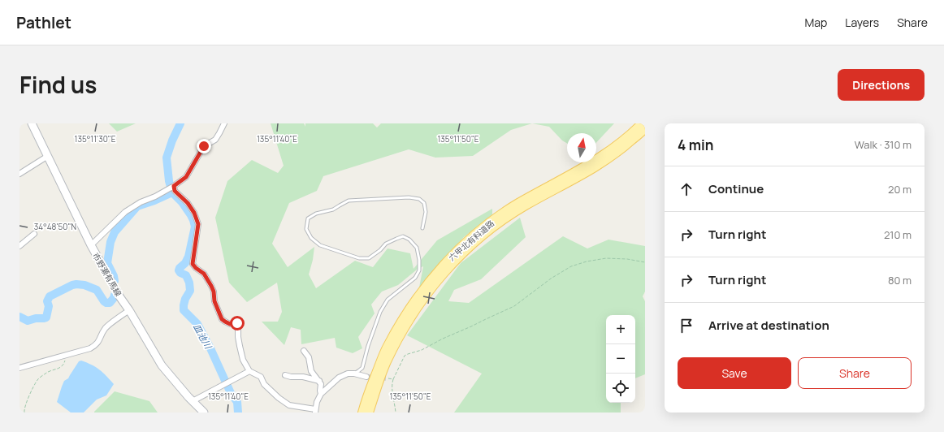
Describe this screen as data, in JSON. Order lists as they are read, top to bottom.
{
  "streets": {
    "main road": ["六甲北有料道路", "市野瀬有馬線"]
  },
  "water": ["皿池川"],
  "north": "top",
  "page": {
    "header": "Pathlet",
    "nav": ["Map", "Layers", "Share"],
    "title": "Find us",
    "buttons": [
      "Directions",
      ["Save", "Share"]
    ],
    "heading": ["4 min", "Walk · 310 m"],
    "list": [
      ["Continue", "20 m"],
      ["Turn right", "210 m"],
      ["Turn right", "80 m"],
      "Arrive at destination"
    ],
    "map_buttons": ["+", "−"]
  },
  "coordinates": [
    "135°11'30\"E",
    "135°11'40\"E",
    "135°11'50\"E",
    "34°48'50\"N"
  ]
}
